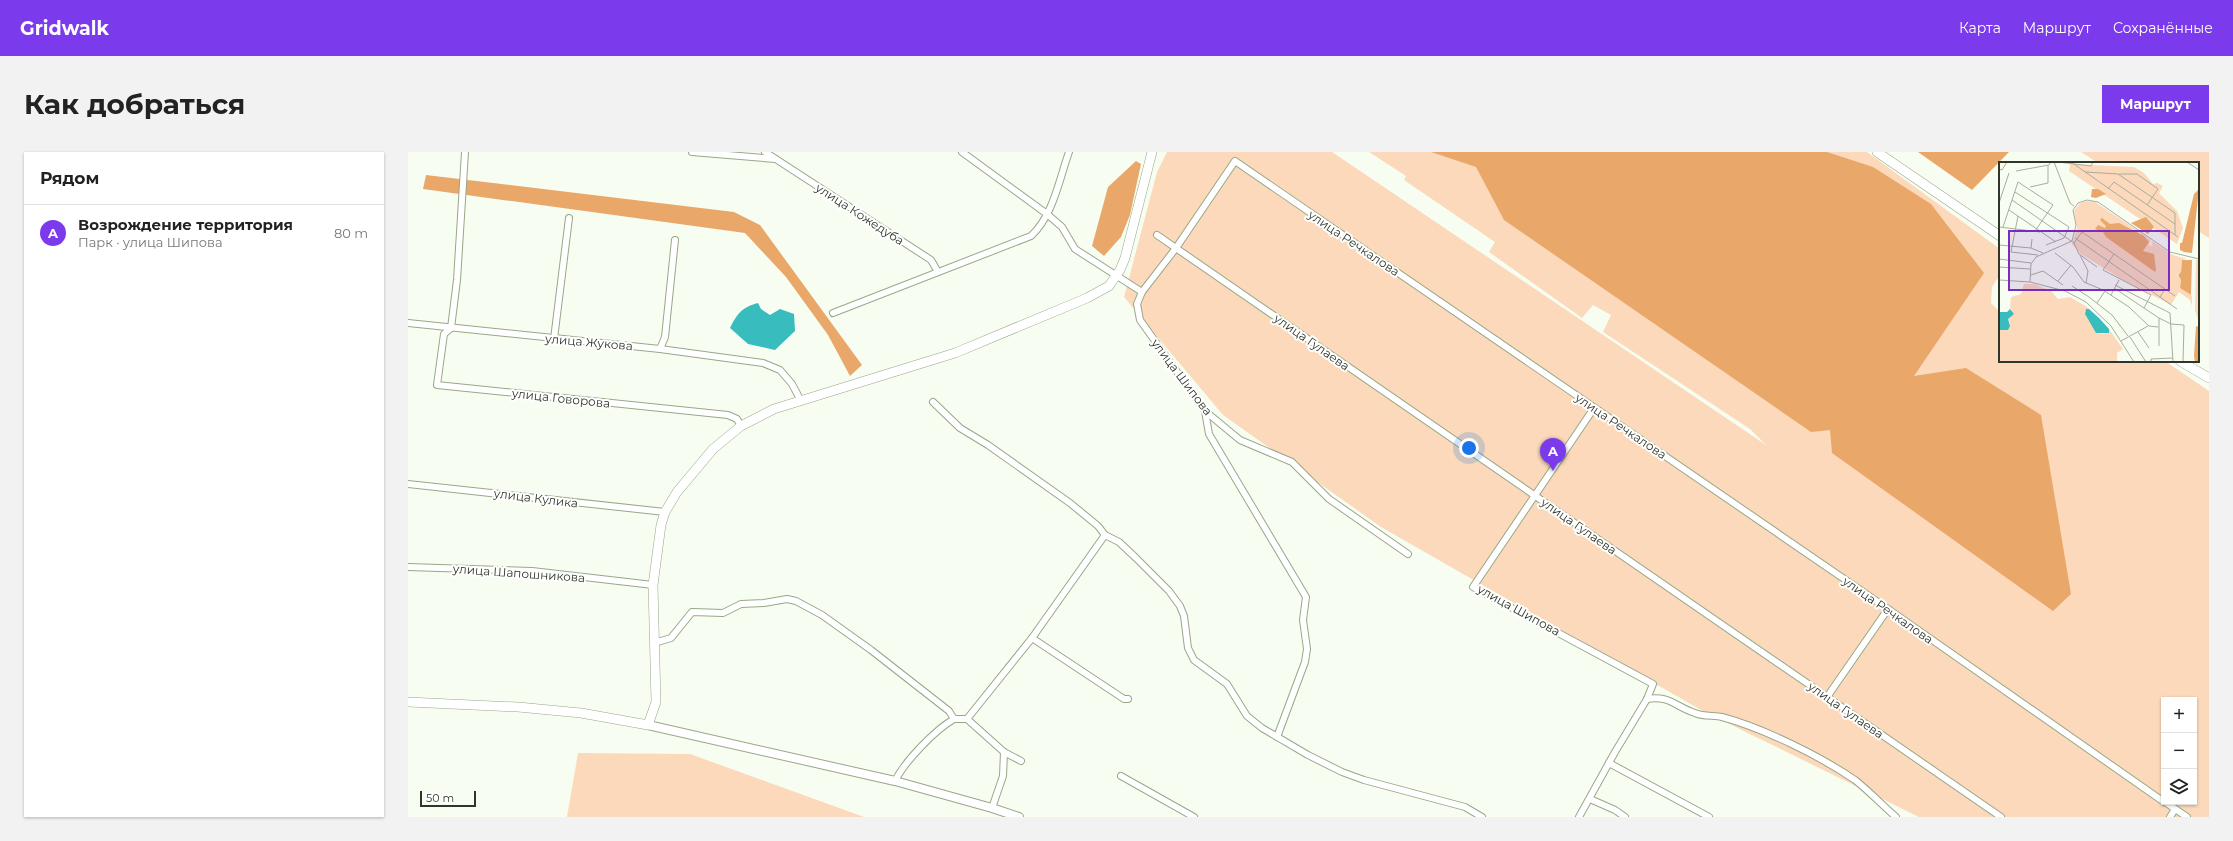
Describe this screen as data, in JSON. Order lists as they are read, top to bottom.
{
  "streets": {
    "street": [
      "улица Кожедуба",
      "улица Речкалова",
      "улица Жукова",
      "улица Гулаева",
      "улица Шипова",
      "улица Говорова",
      "улица Кулика",
      "улица Шапошникова"
    ]
  },
  "crossings": [
    ["улица Речкалова", "улица Гулаева"],
    ["улица Речкалова", "улица Шипова"],
    ["улица Жукова", "улица Говорова"],
    ["улица Гулаева", "улица Шипова"]
  ],
  "scale_bar": "50 m",
  "page": {
    "header": "Gridwalk",
    "nav": ["Карта", "Маршрут", "Сохранённые"],
    "buttons": "Маршрут",
    "title": "Как добраться",
    "heading": "Рядом",
    "list": [
      {
        "mark": "A",
        "name": "Возрождение территория",
        "note": "Парк · улица Шипова",
        "value": "80 m"
      }
    ],
    "pins": "A",
    "map_buttons": ["+", "−"],
    "scale": "50 m"
  }
}
